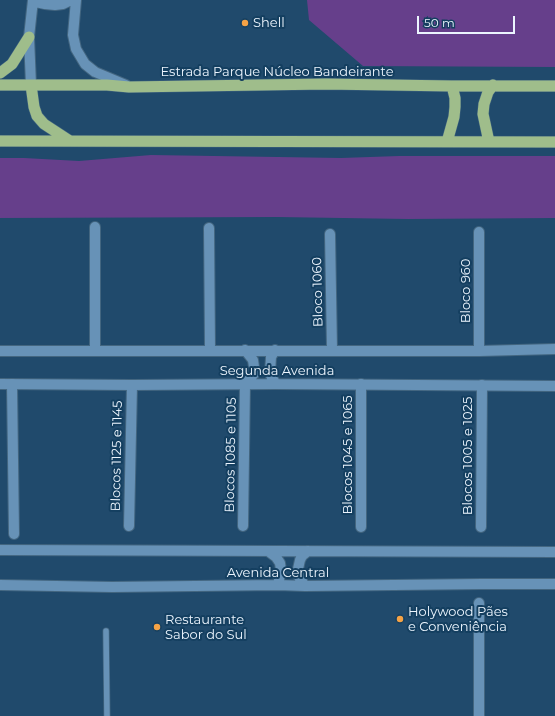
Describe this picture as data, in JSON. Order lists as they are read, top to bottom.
{
  "streets": {
    "highway": ["Estrada Parque Núcleo Bandeirante"],
    "street": [
      "Bloco 960",
      "Bloco 1060",
      "Segunda Avenida",
      "Blocos 1085 e 1105",
      "Blocos 1045 e 1065",
      "Blocos 1125 e 1145",
      "Blocos 1005 e 1025",
      "Avenida Central"
    ]
  },
  "crossings": [
    ["Bloco 960", "Segunda Avenida"],
    ["Bloco 1060", "Segunda Avenida"],
    ["Segunda Avenida", "Blocos 1085 e 1105"],
    ["Segunda Avenida", "Blocos 1045 e 1065"],
    ["Segunda Avenida", "Blocos 1125 e 1145"],
    ["Segunda Avenida", "Blocos 1005 e 1025"]
  ],
  "places": ["Shell", "Holywood Pães e Conveniência", "Restaurante Sabor do Sul"],
  "scale_bar": "50 m"
}
